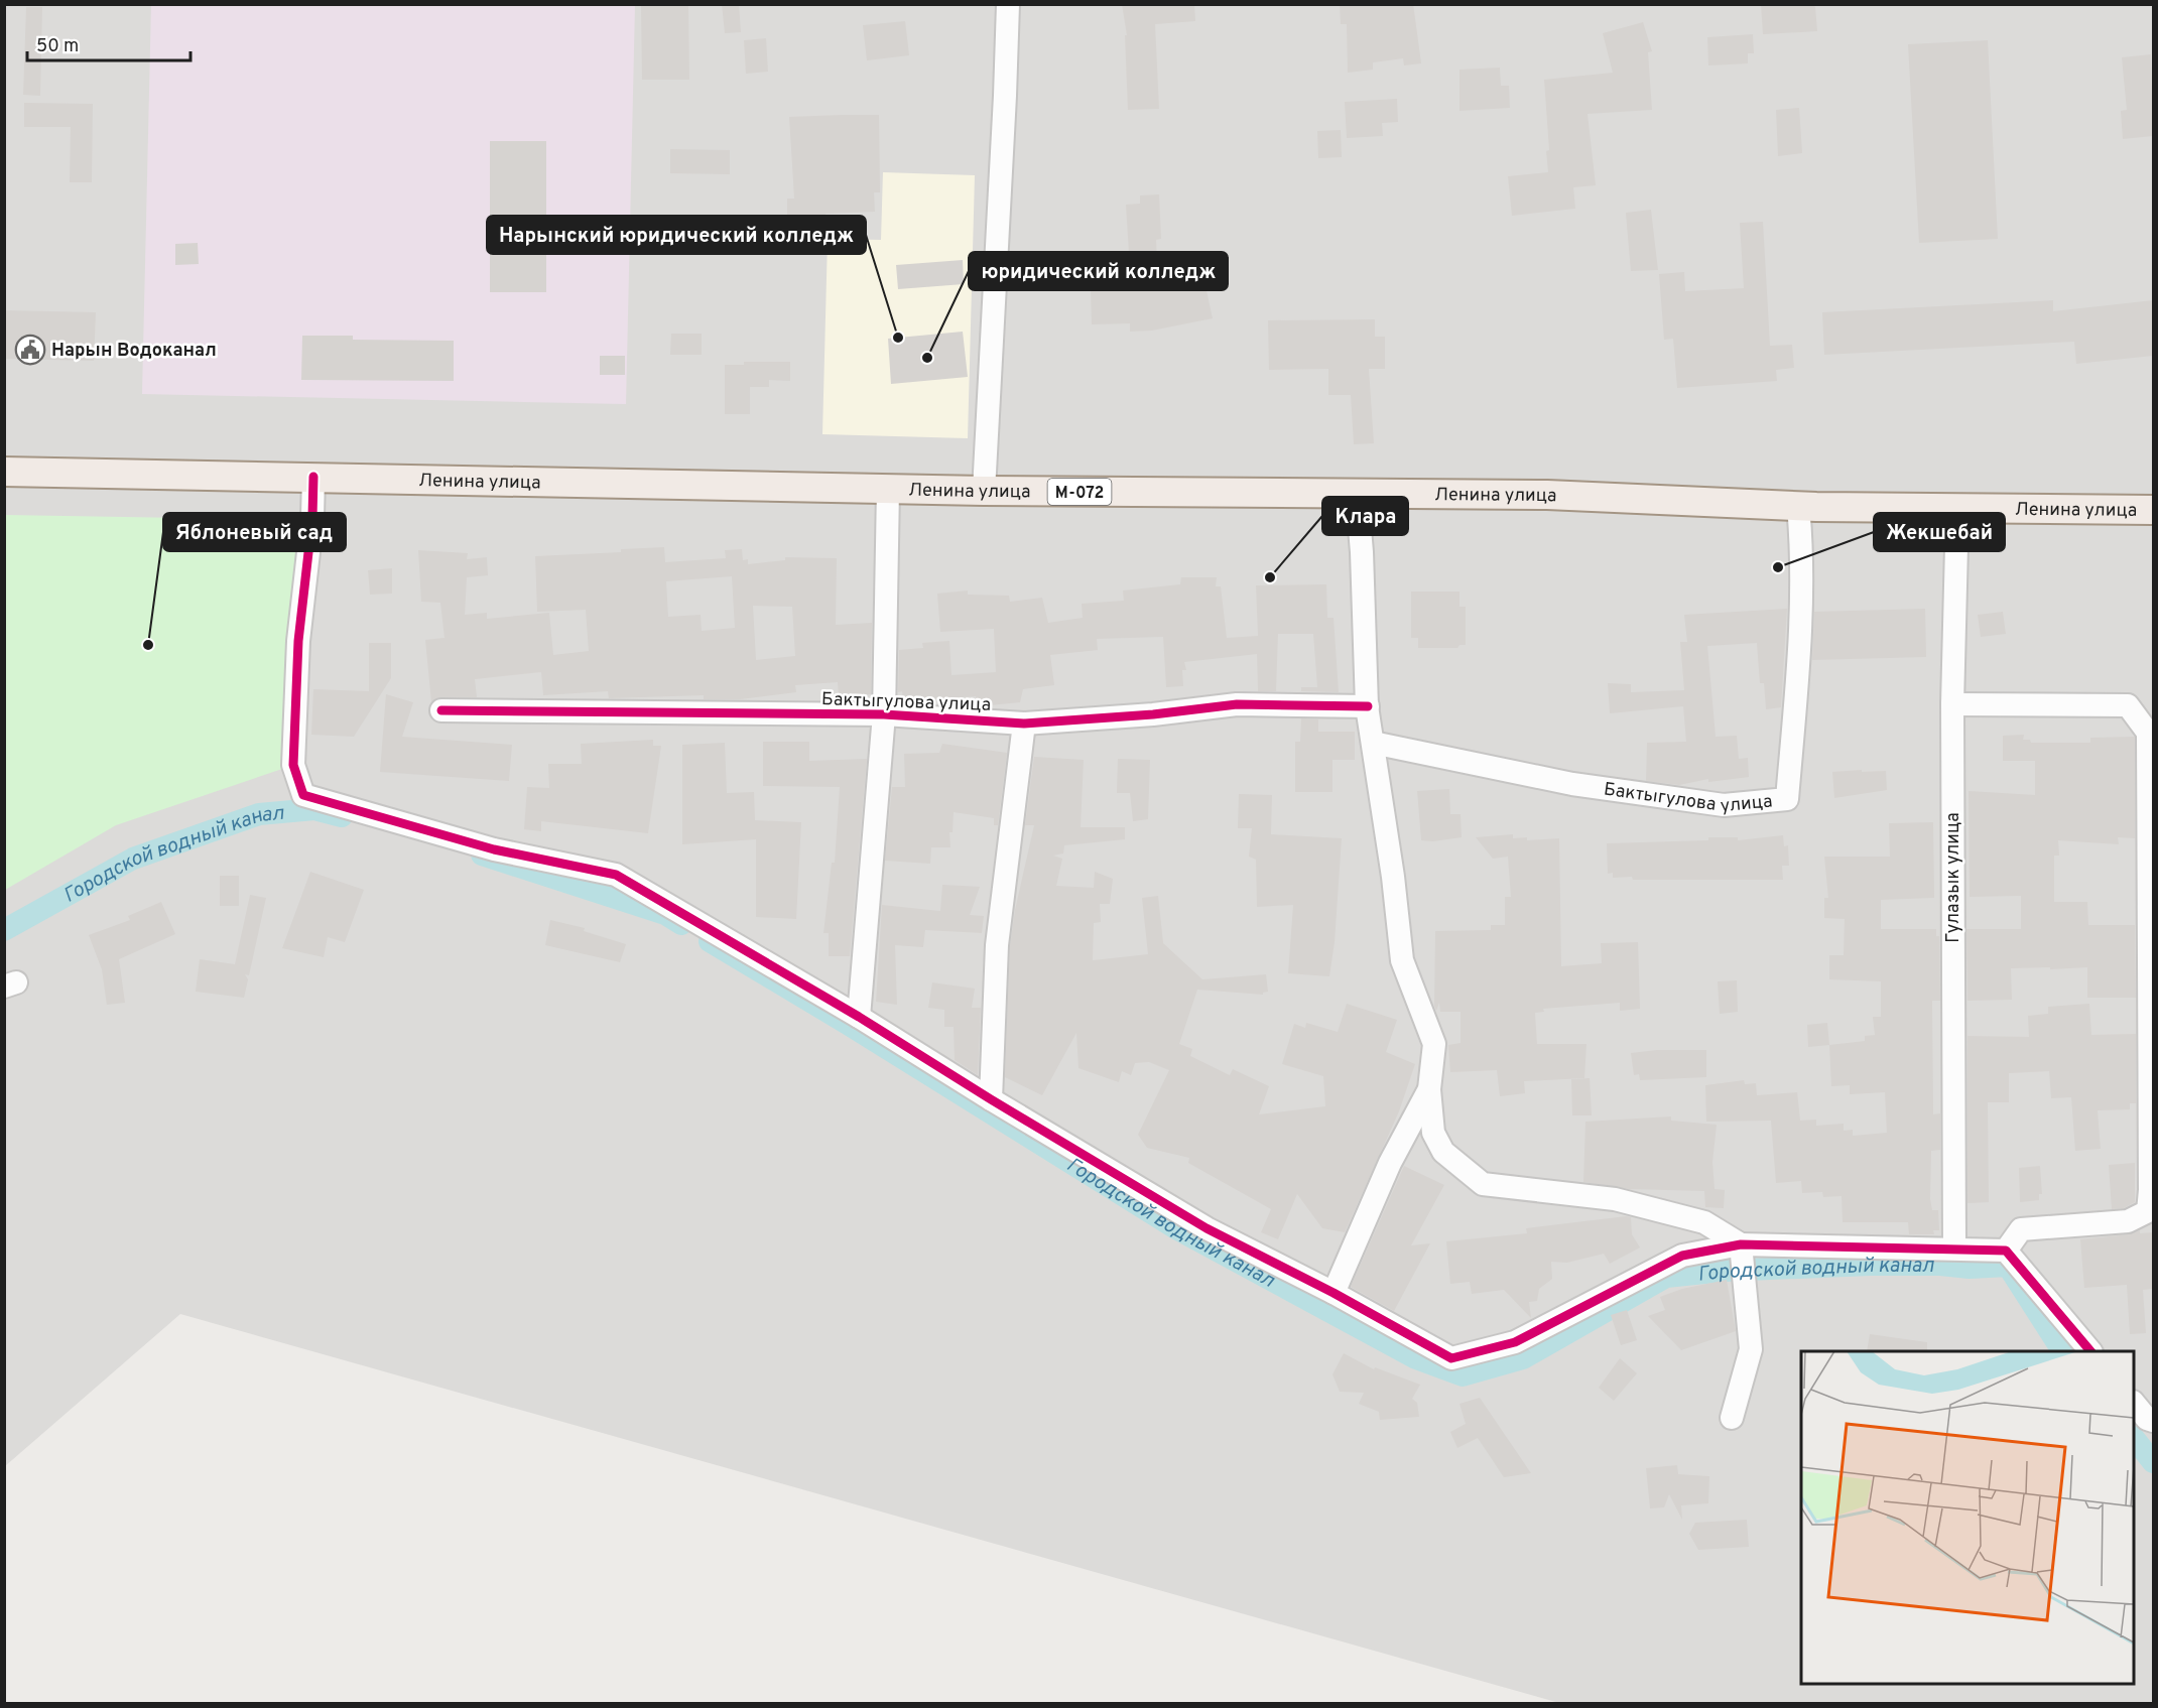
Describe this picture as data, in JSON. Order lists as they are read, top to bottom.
{
  "streets": {
    "main road": ["Ленина улица", "М-072"],
    "street": ["Бактыгулова улица", "Гулазык улица"]
  },
  "crossings": [
    ["Ленина улица", "Бактыгулова улица"],
    ["Ленина улица", "Гулазык улица"]
  ],
  "water": ["Городской водный канал"],
  "places": {
    "other": [
      "Нарынский юридический колледж",
      "юридический колледж",
      "Жекшебай",
      "Клара",
      "Яблоневый сад"
    ],
    "public building": ["Нарын Водоканал"]
  },
  "scale_bar": "50 m"
}
